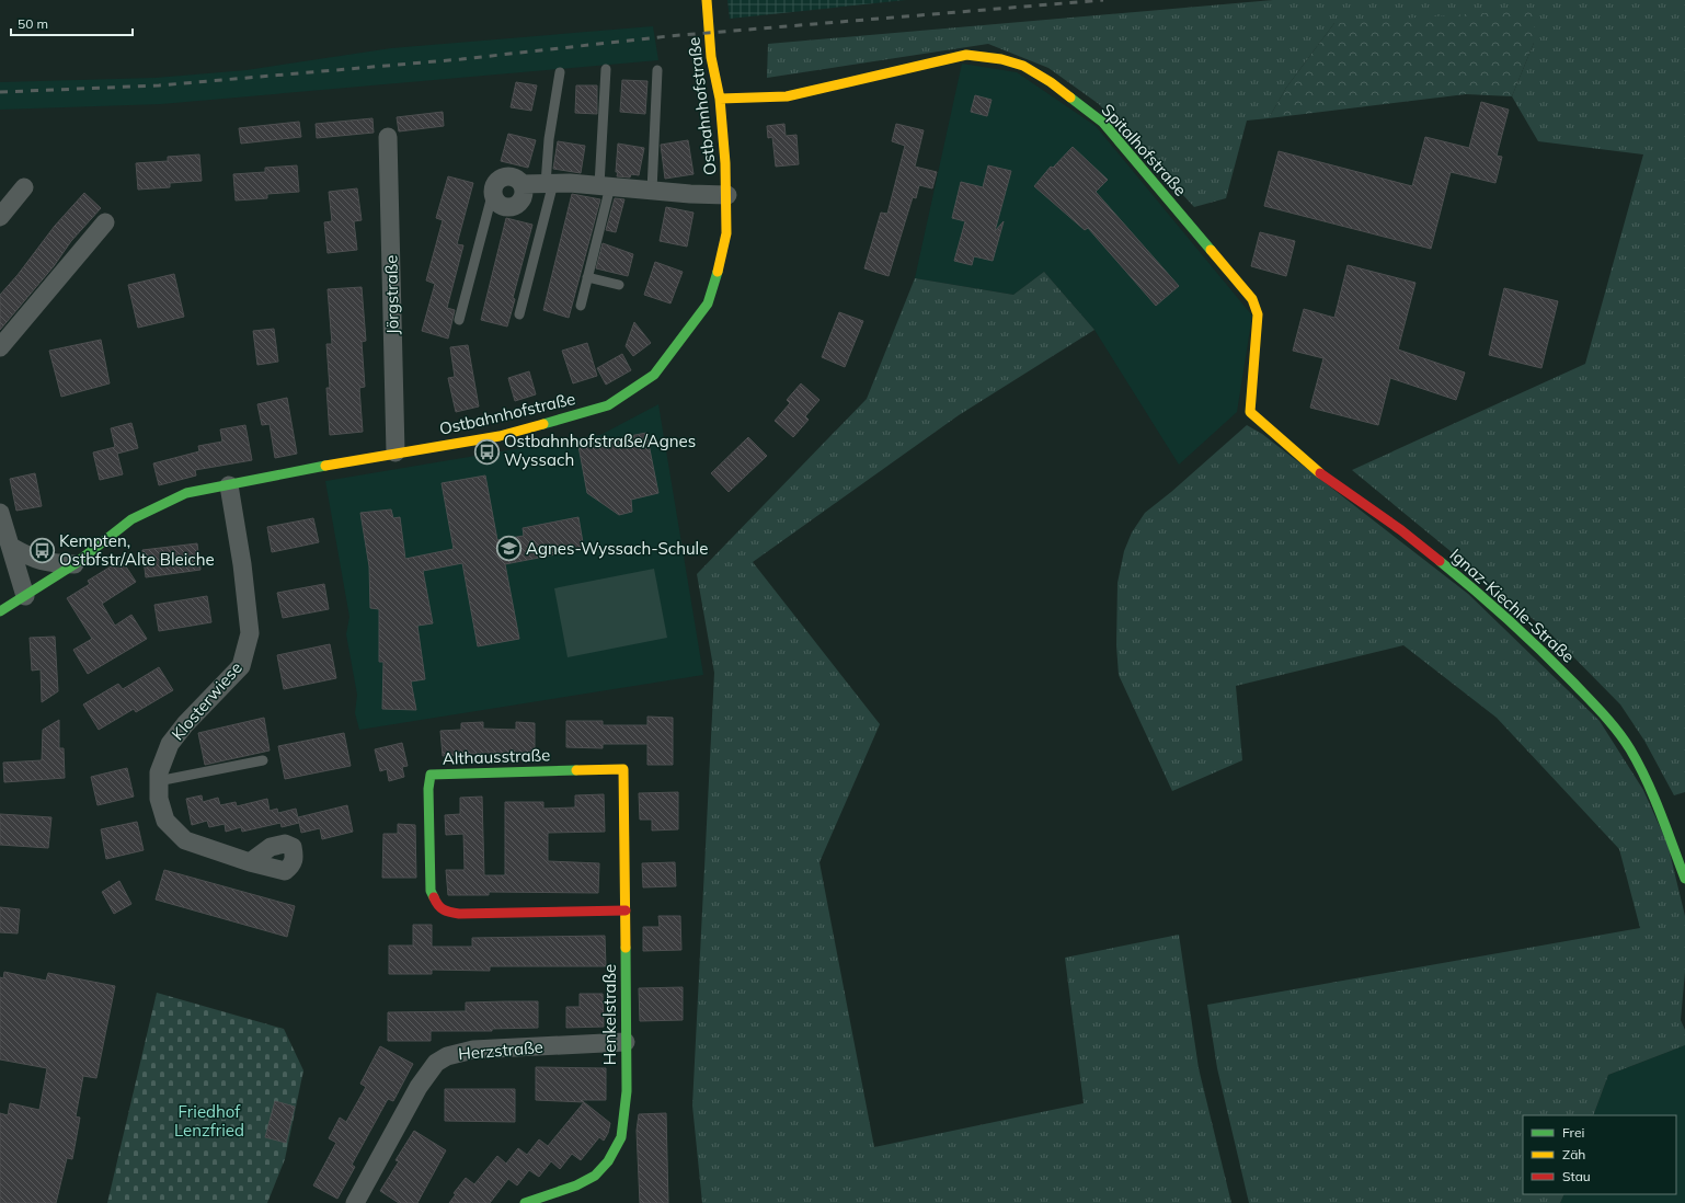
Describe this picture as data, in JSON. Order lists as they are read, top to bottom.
{
  "streets": {
    "street": [
      "Ostbahnhofstraße",
      "Spitalhofstraße",
      "Jörgstraße",
      "Ignaz-Kiechle-Straße",
      "Klosterwiese",
      "Althausstraße",
      "Henkelstraße",
      "Herzstraße"
    ]
  },
  "crossings": [
    ["Ostbahnhofstraße", "Spitalhofstraße"],
    ["Ostbahnhofstraße", "Jörgstraße"],
    ["Ostbahnhofstraße", "Klosterwiese"],
    ["Spitalhofstraße", "Ignaz-Kiechle-Straße"],
    ["Althausstraße", "Henkelstraße"],
    ["Henkelstraße", "Herzstraße"]
  ],
  "parks": ["Friedhof Lenzfried"],
  "places": {
    "bus stop": ["Ostbahnhofstraße/Agnes Wyssach", "Kempten, Ostbfstr/Alte Bleiche"],
    "school or university": ["Agnes-Wyssach-Schule"]
  },
  "legend": ["Frei", "Zäh", "Stau"],
  "scale_bar": "50 m"
}
